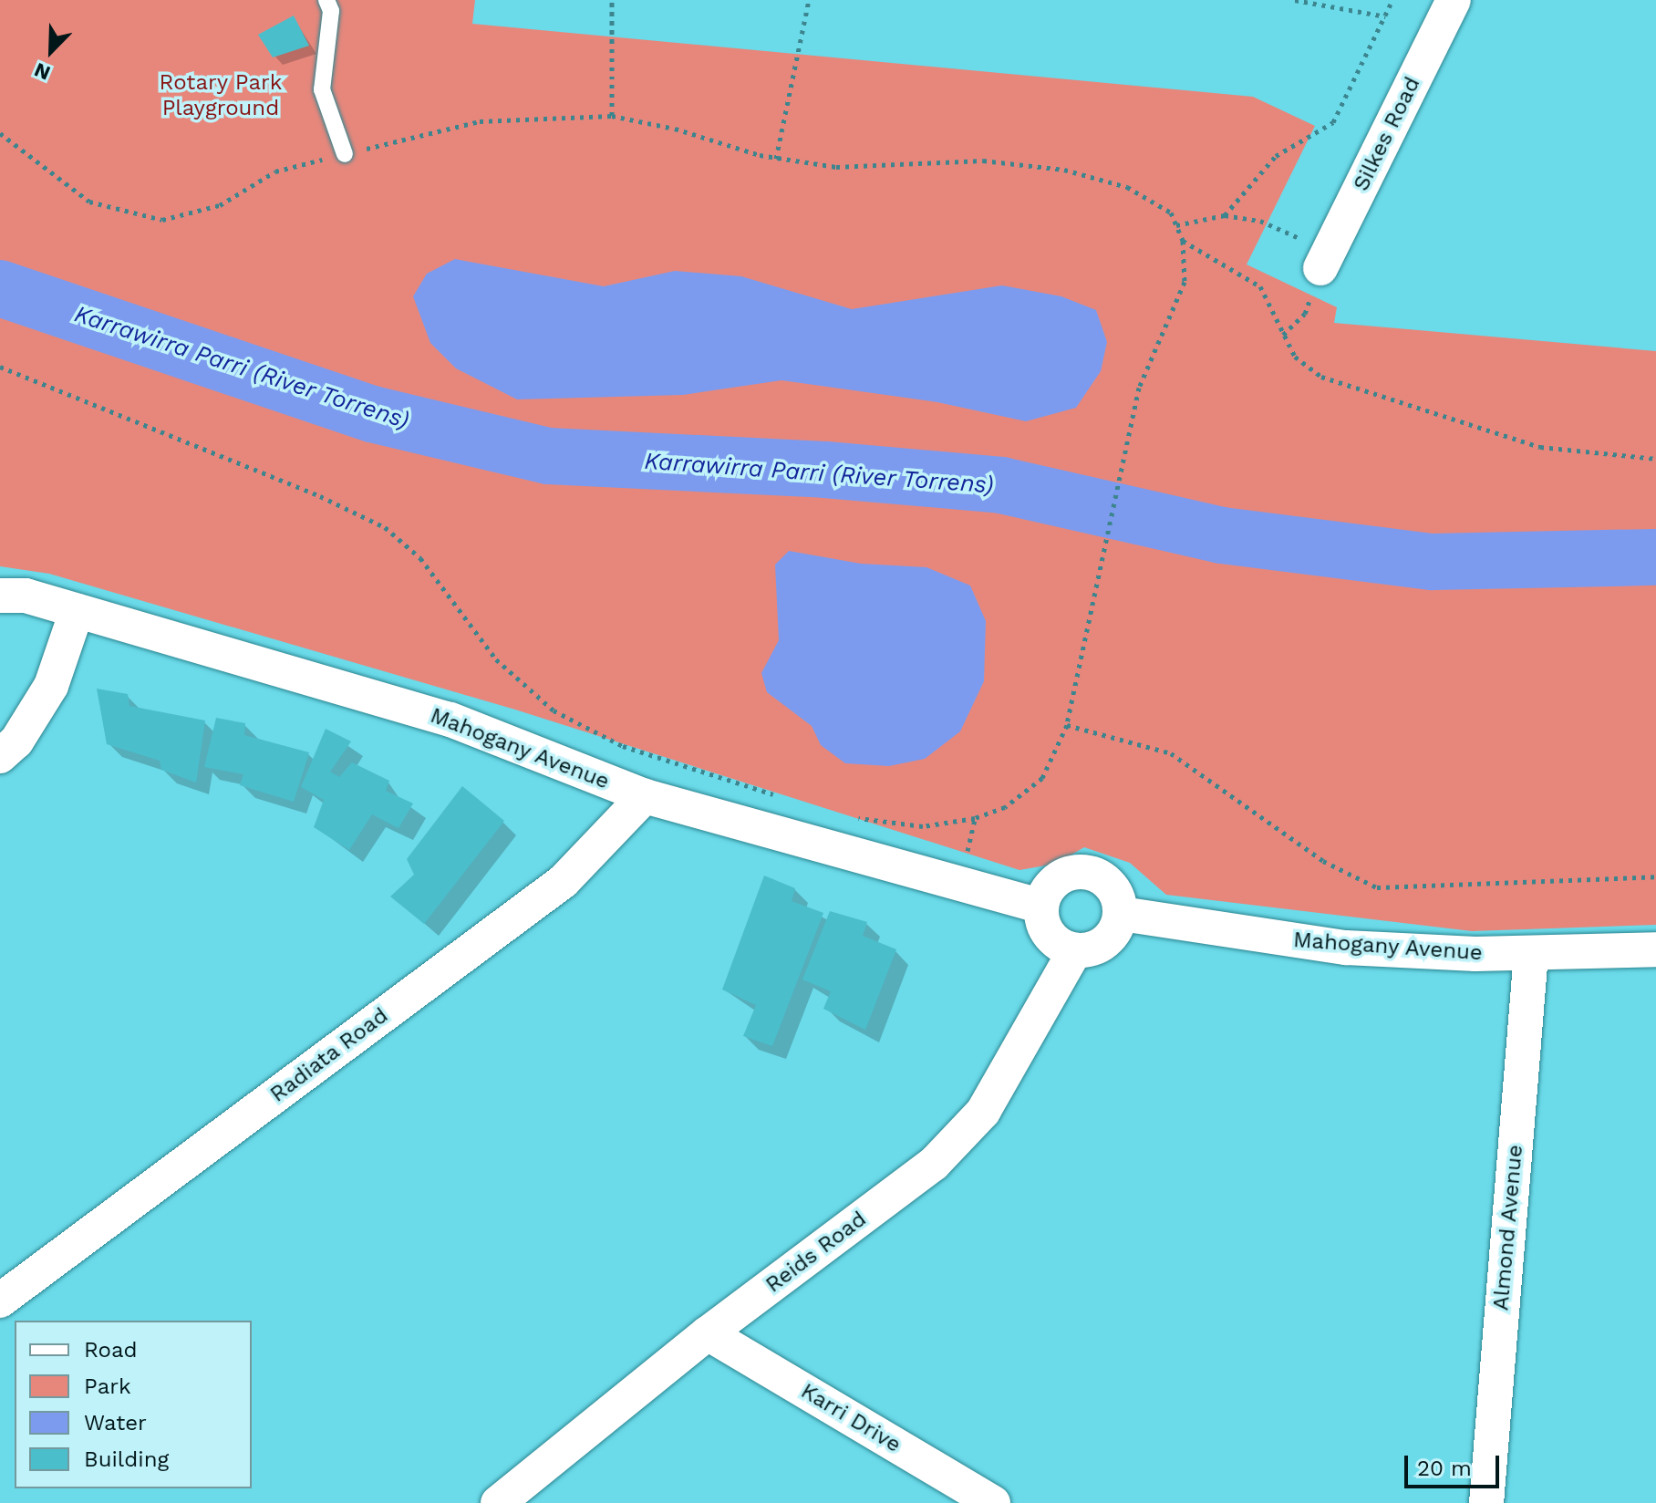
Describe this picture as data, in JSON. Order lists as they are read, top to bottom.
{
  "streets": {
    "street": [
      "Silkes Road",
      "Mahogany Avenue",
      "Radiata Road",
      "Almond Avenue",
      "Reids Road",
      "Karri Drive"
    ]
  },
  "crossings": [
    ["Mahogany Avenue", "Radiata Road"],
    ["Mahogany Avenue", "Almond Avenue"],
    ["Mahogany Avenue", "Reids Road"],
    ["Reids Road", "Karri Drive"]
  ],
  "water": ["Karrawirra Parri (River Torrens)"],
  "parks": ["Rotary Park Playground"],
  "legend": [
    "Road",
    "Park",
    "Water",
    "Building"
  ],
  "scale_bar": "20 m",
  "north": "bottom left"
}
